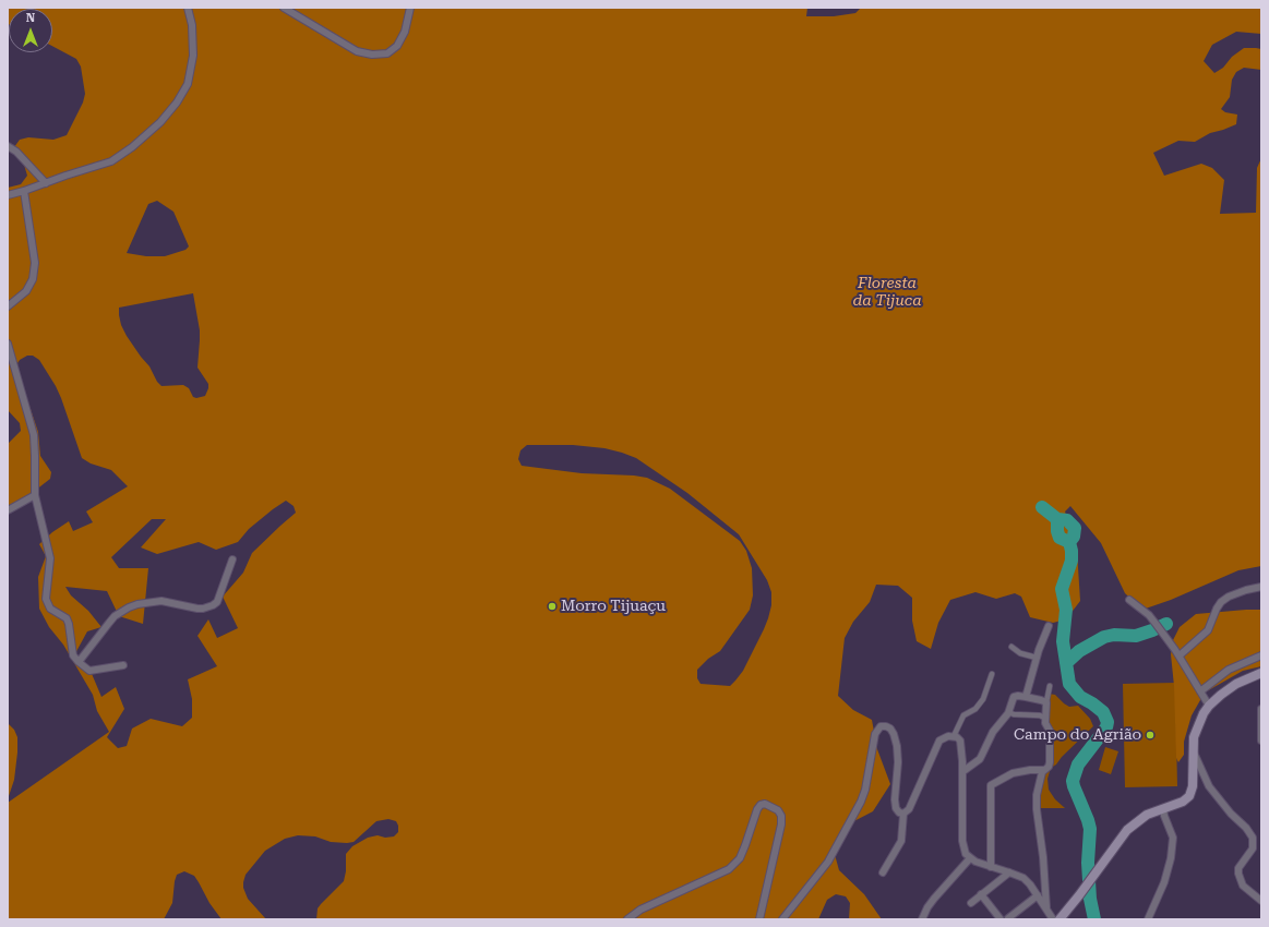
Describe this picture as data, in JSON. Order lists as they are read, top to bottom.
{
  "parks": ["Floresta da Tijuca"],
  "places": ["Morro Tijuaçu", "Campo do Agrião"],
  "north": "top"
}
